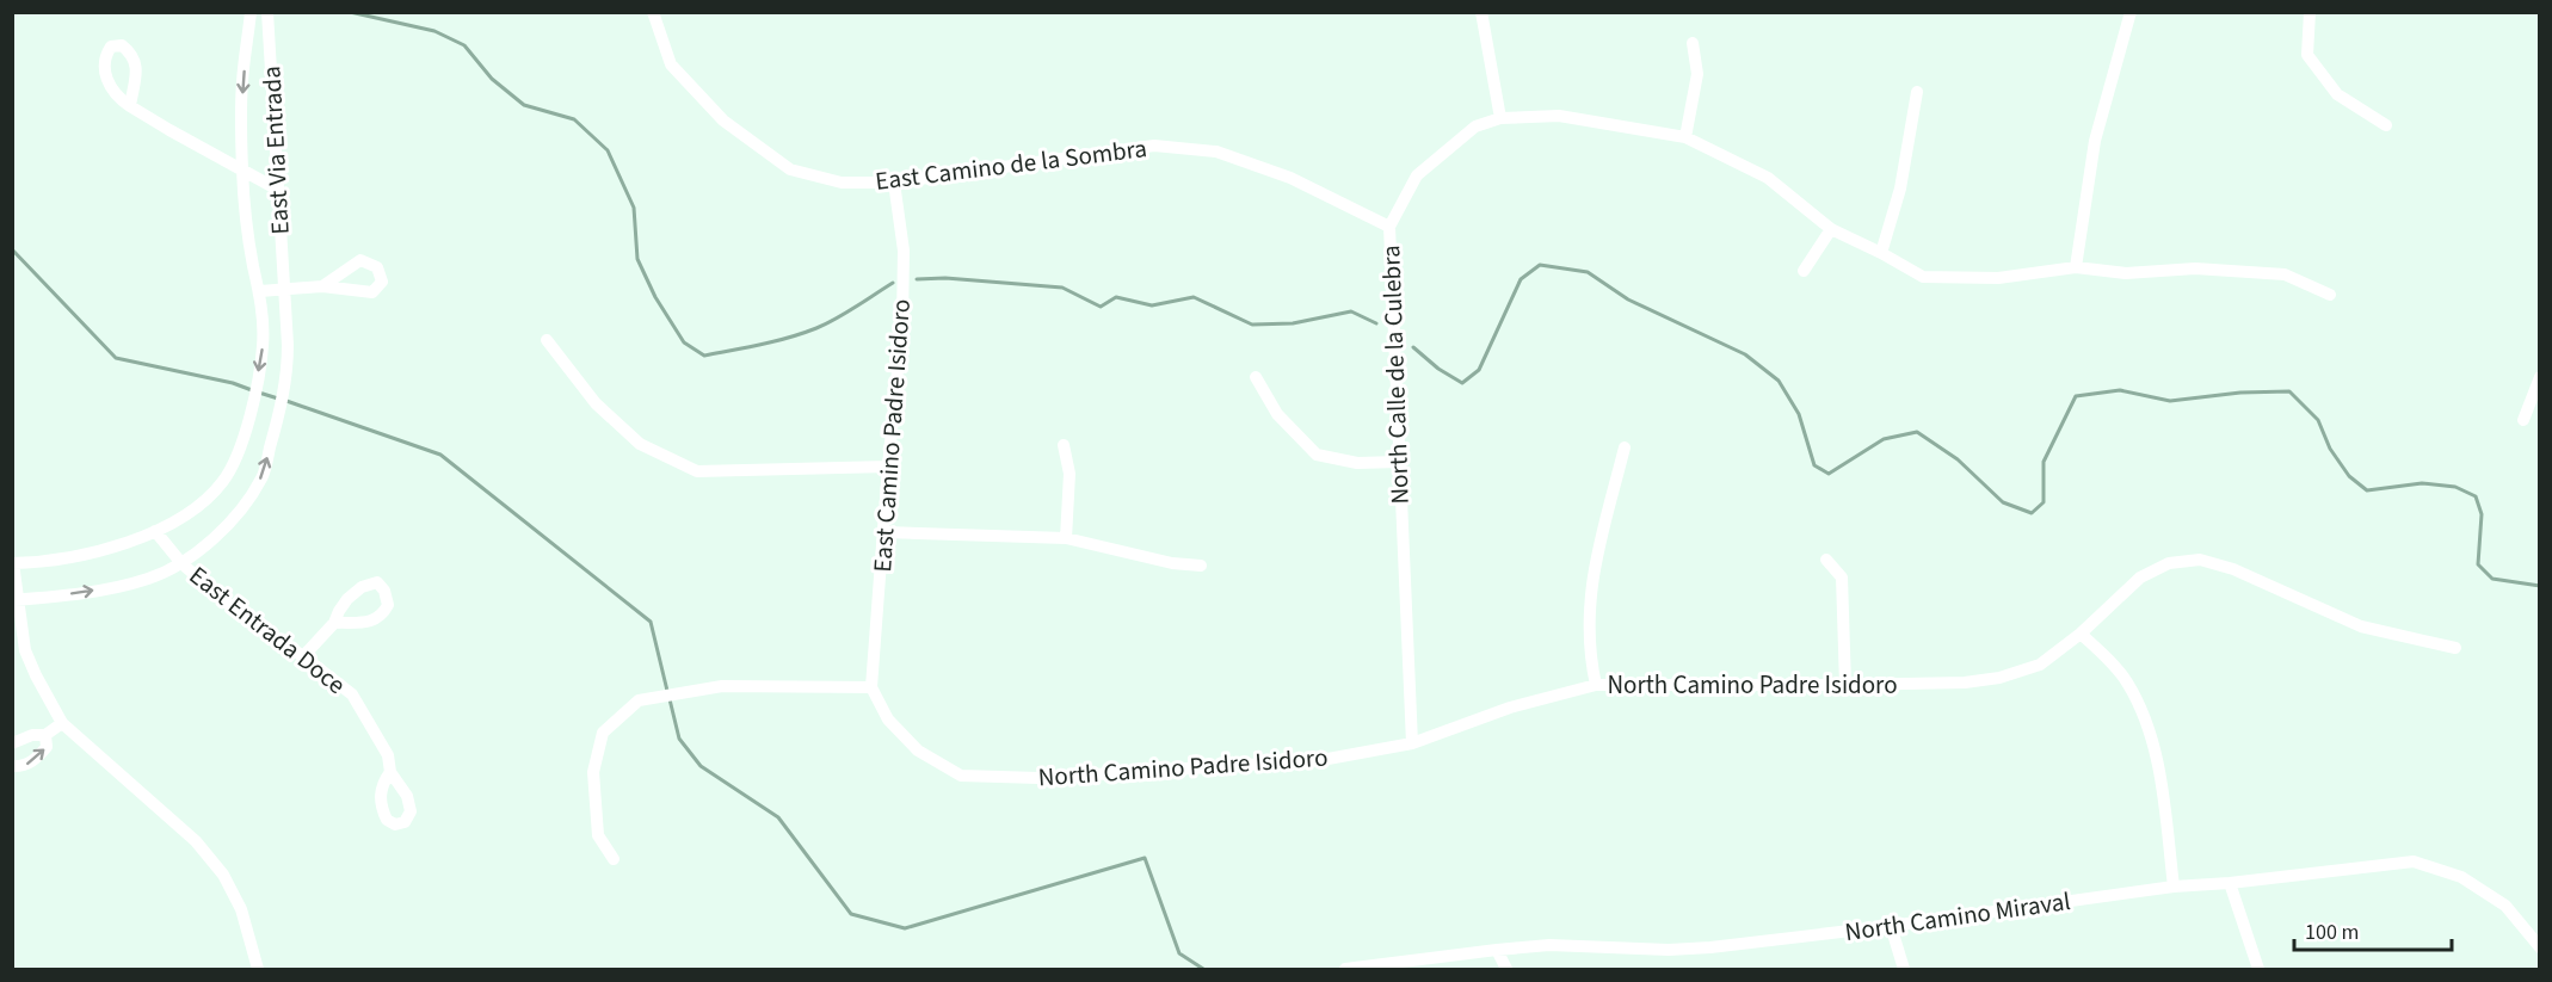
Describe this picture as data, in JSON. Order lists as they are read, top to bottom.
{
  "streets": {
    "street": [
      "East Via Entrada",
      "East Camino de la Sombra",
      "North Calle de la Culebra",
      "East Camino Padre Isidoro",
      "East Entrada Doce",
      "North Camino Padre Isidoro",
      "North Camino Miraval"
    ]
  },
  "crossings": [
    ["East Via Entrada", "East Entrada Doce"],
    ["East Camino de la Sombra", "North Calle de la Culebra"],
    ["East Camino de la Sombra", "East Camino Padre Isidoro"],
    ["North Calle de la Culebra", "North Camino Padre Isidoro"],
    ["East Camino Padre Isidoro", "North Camino Padre Isidoro"]
  ],
  "scale_bar": "100 m"
}
